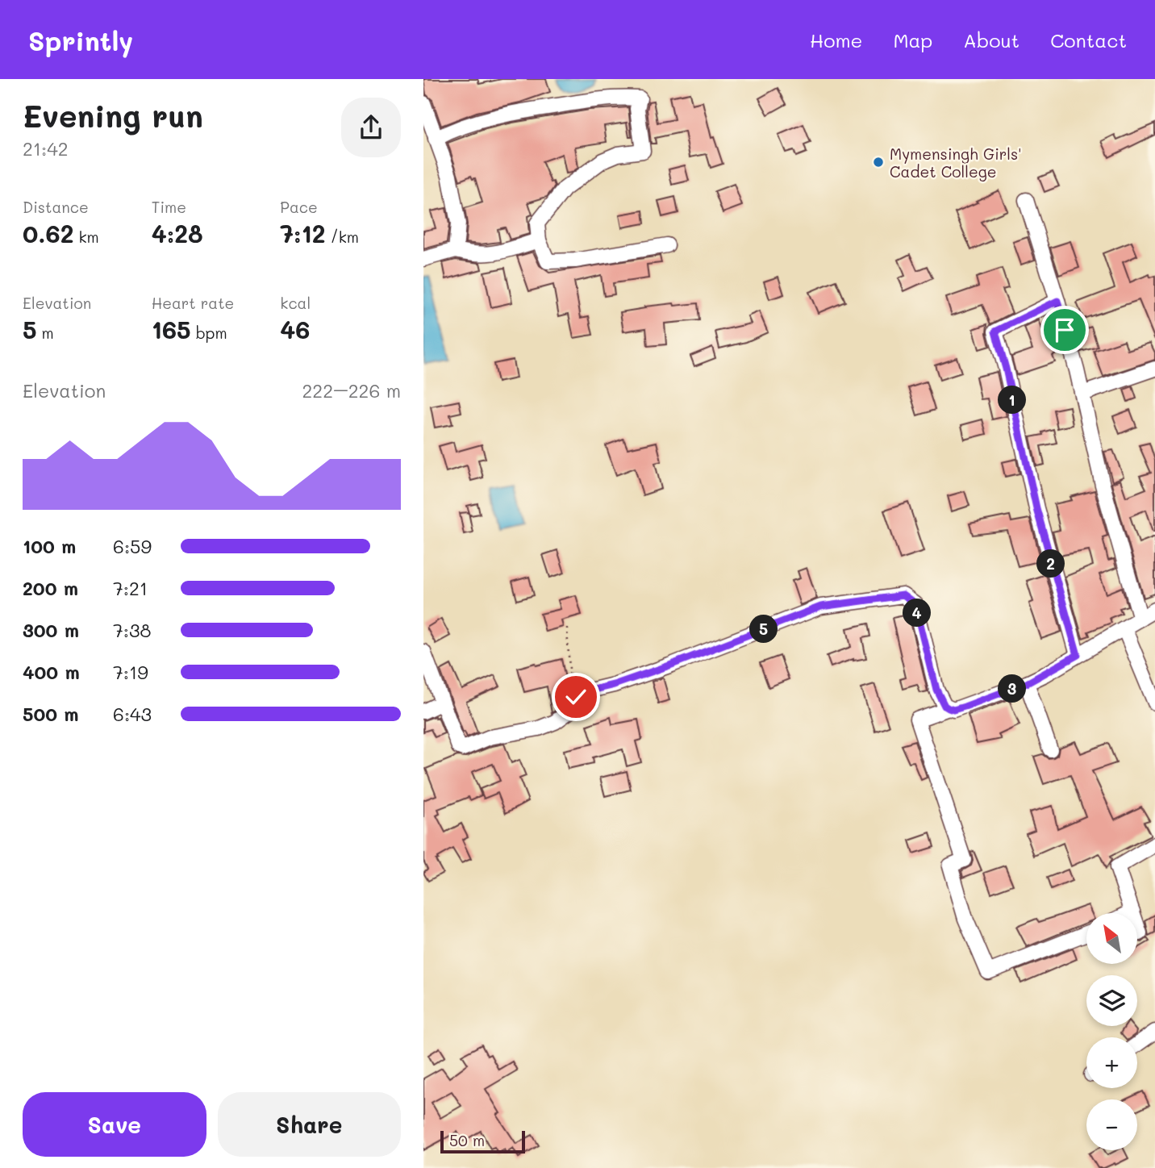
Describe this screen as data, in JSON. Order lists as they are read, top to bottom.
{
  "places": ["Mymensingh Girls' Cadet College"],
  "scale_bar": "50 m",
  "north": "top left",
  "page": {
    "header": "Sprintly",
    "nav": [
      "Home",
      "Map",
      "About",
      "Contact"
    ],
    "heading": ["Evening run", "21:42"],
    "stats": [
      ["Distance", "0.62 km"],
      ["Time", "4:28"],
      ["Pace", "7:12 /km"],
      ["Elevation", "5 m"],
      ["Heart rate", "165 bpm"],
      ["kcal", "46"]
    ],
    "chart": ["Elevation", "222–226 m"],
    "pins": [
      "1",
      "2",
      "4",
      "5",
      "3"
    ],
    "list": [
      {
        "name": "100 m",
        "note": "6:59"
      },
      {
        "name": "200 m",
        "note": "7:21"
      },
      {
        "name": "300 m",
        "note": "7:38"
      },
      {
        "name": "400 m",
        "note": "7:19"
      },
      {
        "name": "500 m",
        "note": "6:43"
      }
    ],
    "map_buttons": ["+", "−"],
    "buttons": ["Save", "Share"],
    "scale": "50 m"
  }
}
